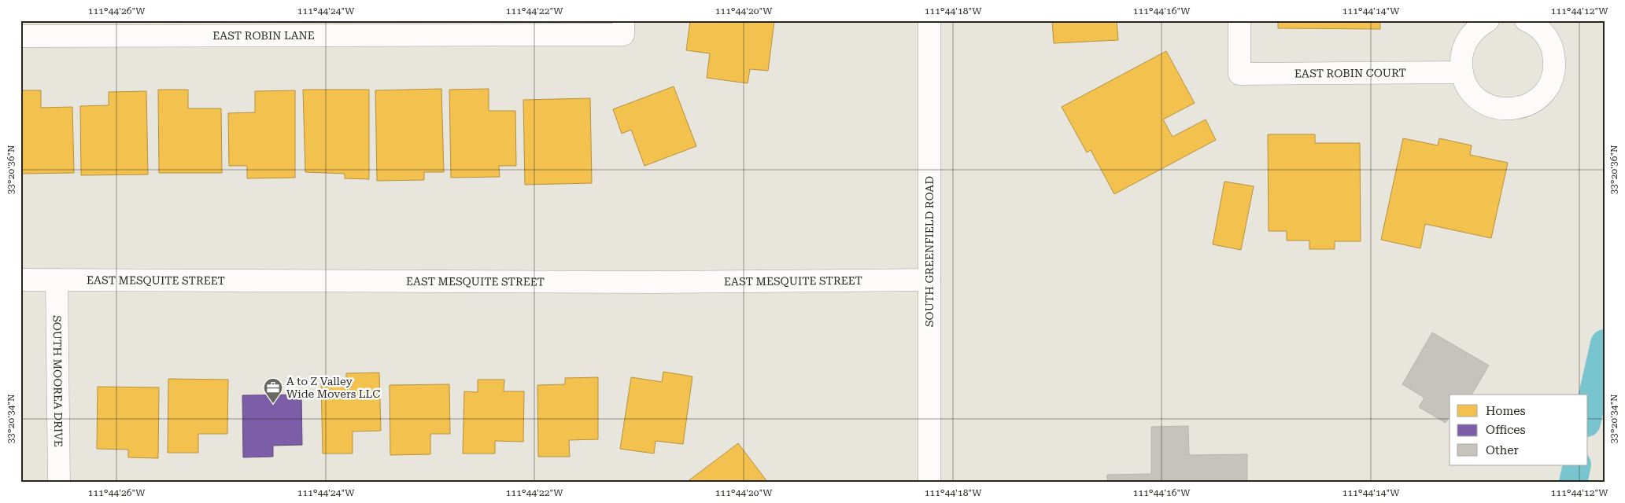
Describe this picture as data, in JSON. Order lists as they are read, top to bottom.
{
  "streets": {
    "street": [
      "EAST ROBIN LANE",
      "EAST ROBIN COURT",
      "SOUTH GREENFIELD ROAD",
      "EAST MESQUITE STREET",
      "SOUTH MOOREA DRIVE"
    ]
  },
  "crossings": [
    ["SOUTH GREENFIELD ROAD", "EAST MESQUITE STREET"],
    ["EAST MESQUITE STREET", "SOUTH MOOREA DRIVE"]
  ],
  "places": {
    "office": ["A to Z Valley Wide Movers LLC"]
  },
  "legend": ["Homes", "Offices", "Other"],
  "coordinates": [
    "111°44'26\"W",
    "111°44'24\"W",
    "111°44'22\"W",
    "111°44'20\"W",
    "111°44'18\"W",
    "111°44'16\"W",
    "111°44'14\"W",
    "111°44'12\"W",
    "33°20'36\"N",
    "33°20'34\"N"
  ]
}
